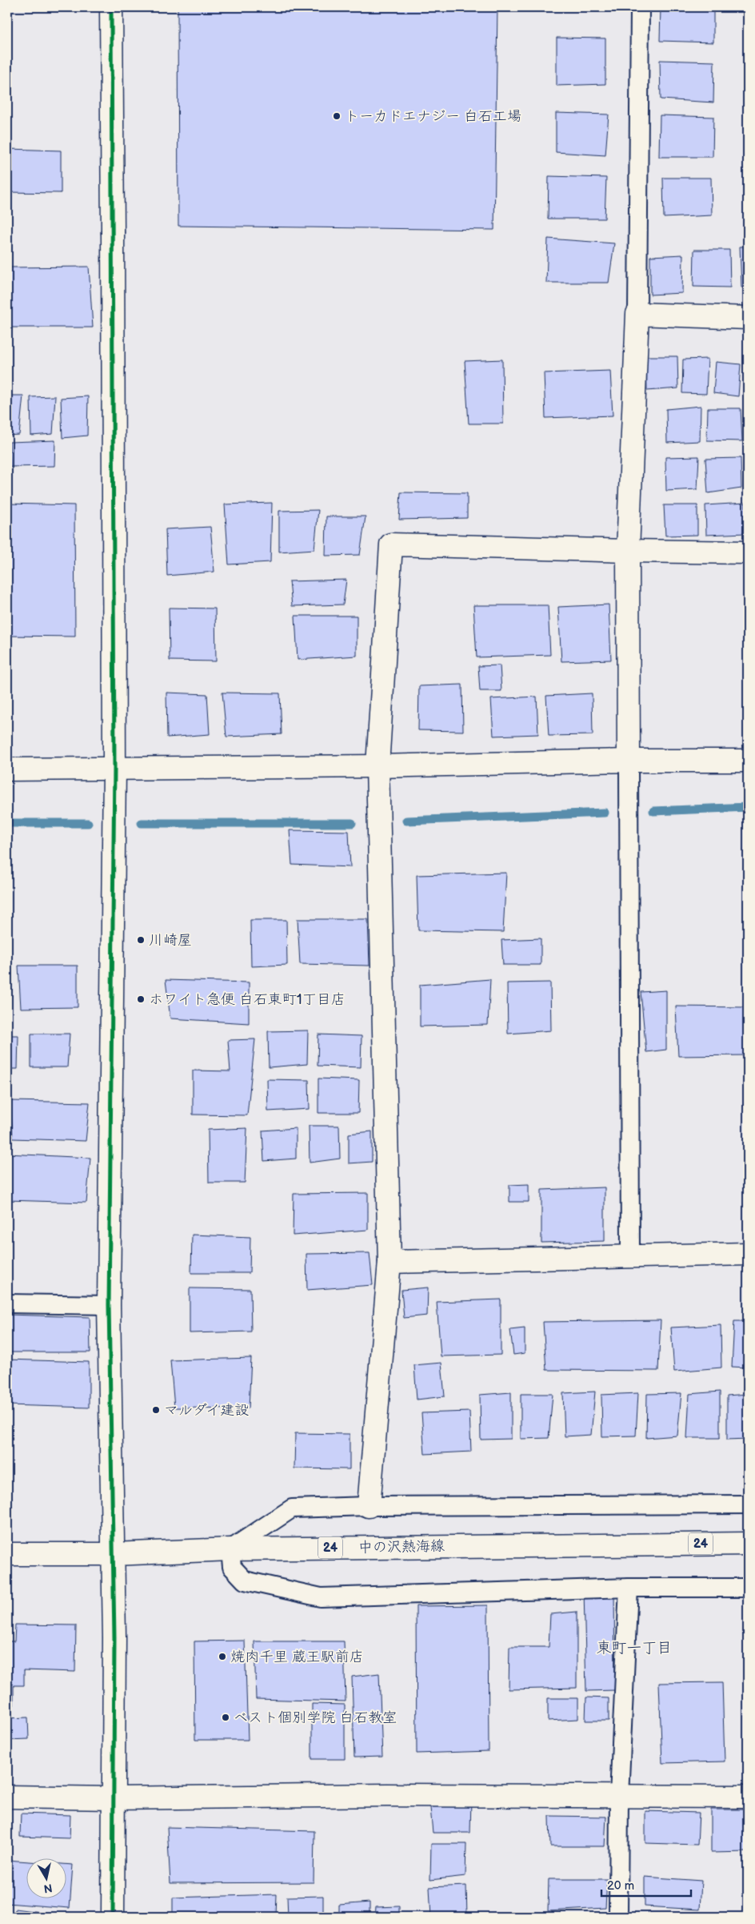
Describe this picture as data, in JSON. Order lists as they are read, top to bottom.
{
  "streets": {
    "street": ["24", "中の沢熱海線"]
  },
  "districts": ["東町一丁目"],
  "places": [
    "トーカドエナジー 白石工場",
    "川崎屋",
    "ホワイト急便 白石東町1丁目店",
    "マルダイ建設",
    "焼肉千里 蔵王駅前店",
    "ベスト個別学院 白石教室"
  ],
  "scale_bar": "20 m",
  "north": "bottom"
}
